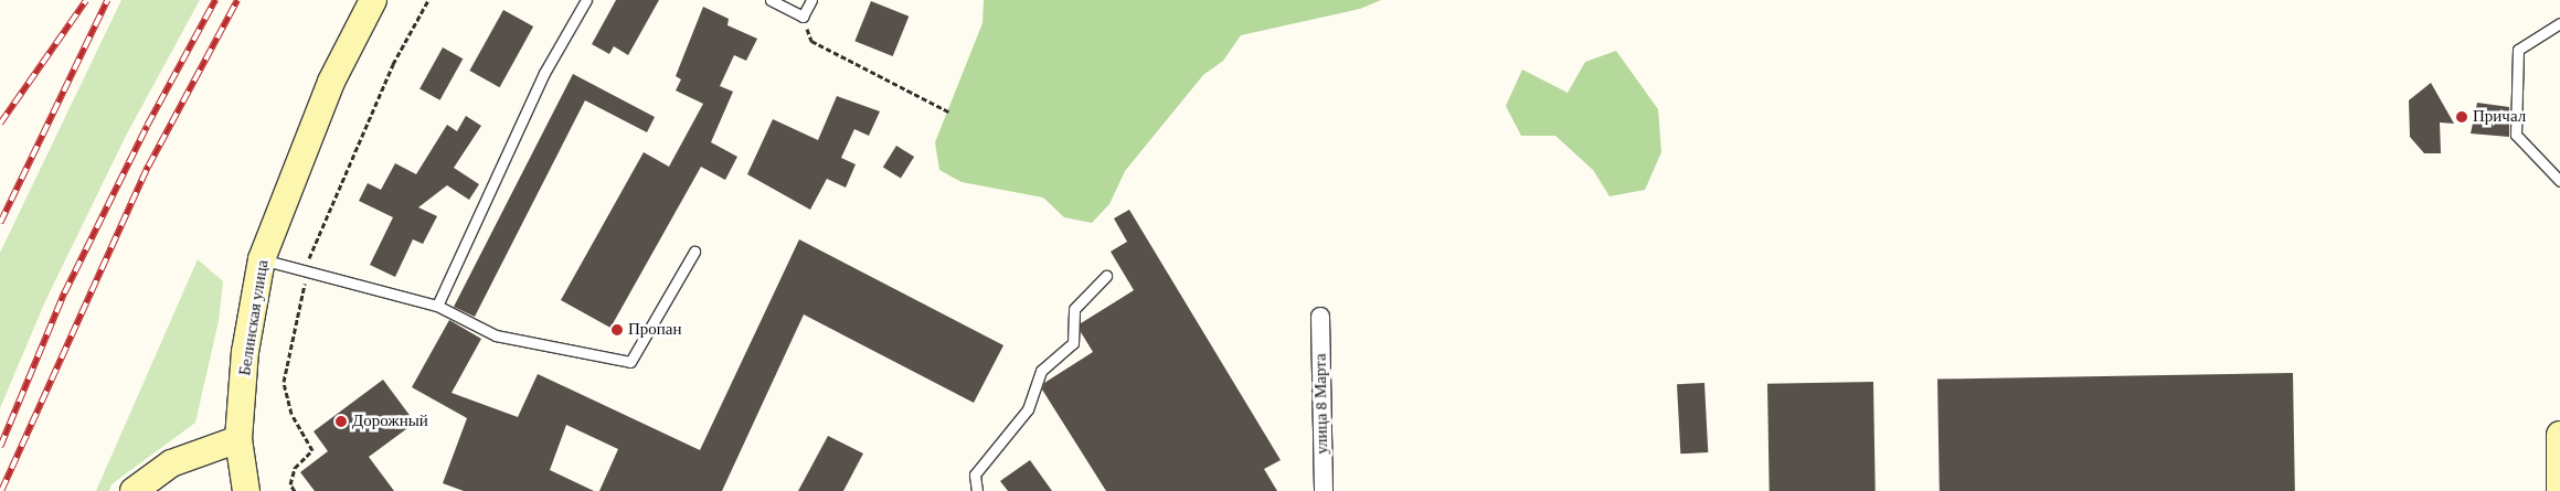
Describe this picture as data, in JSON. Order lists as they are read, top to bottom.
{
  "streets": {
    "main road": ["Белинская улица"],
    "street": ["улица 8 Марта"]
  },
  "places": ["Причал", "Пропан", "Дорожный"]
}
